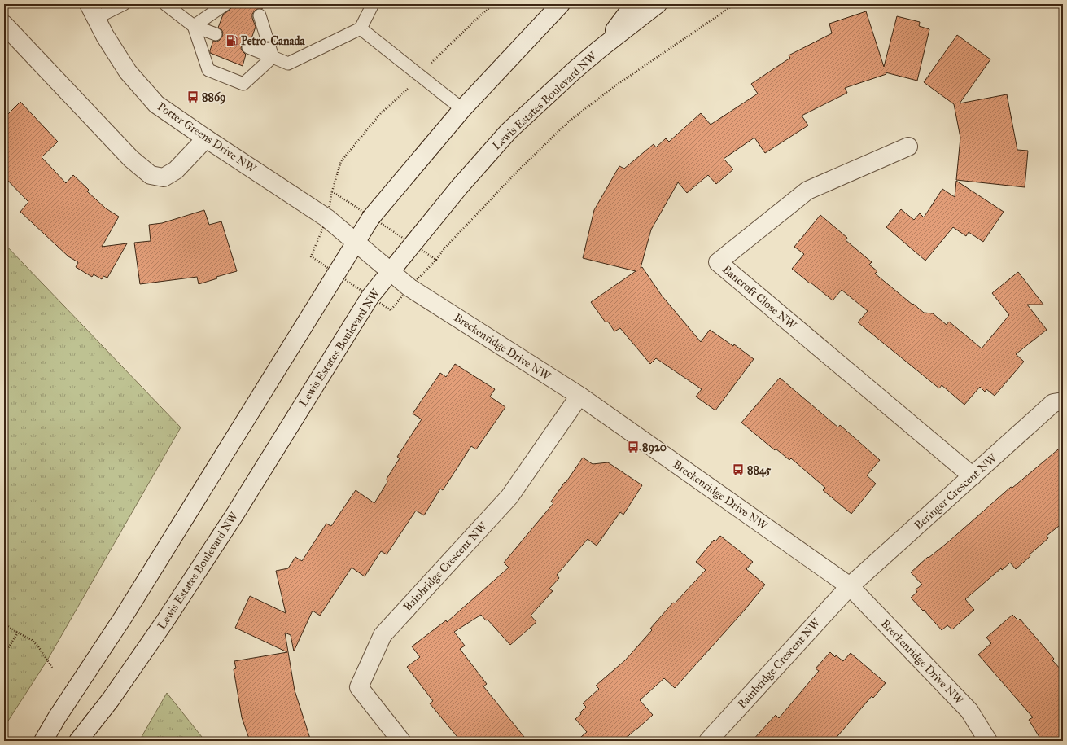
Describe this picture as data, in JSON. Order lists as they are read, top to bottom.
{
  "streets": {
    "street": [
      "Lewis Estates Boulevard NW",
      "Potter Greens Drive NW",
      "Bancroft Close NW",
      "Breckenridge Drive NW",
      "Beringer Crescent NW",
      "Bainbridge Crescent NW"
    ]
  },
  "crossings": [
    ["Lewis Estates Boulevard NW", "Breckenridge Drive NW"],
    ["Potter Greens Drive NW", "Breckenridge Drive NW"],
    ["Bancroft Close NW", "Beringer Crescent NW"],
    ["Breckenridge Drive NW", "Beringer Crescent NW"],
    ["Breckenridge Drive NW", "Bainbridge Crescent NW"],
    ["Beringer Crescent NW", "Bainbridge Crescent NW"]
  ],
  "places": {
    "fuel station": ["Petro-Canada"],
    "bus stop": ["8869", "8920", "8845"]
  }
}
